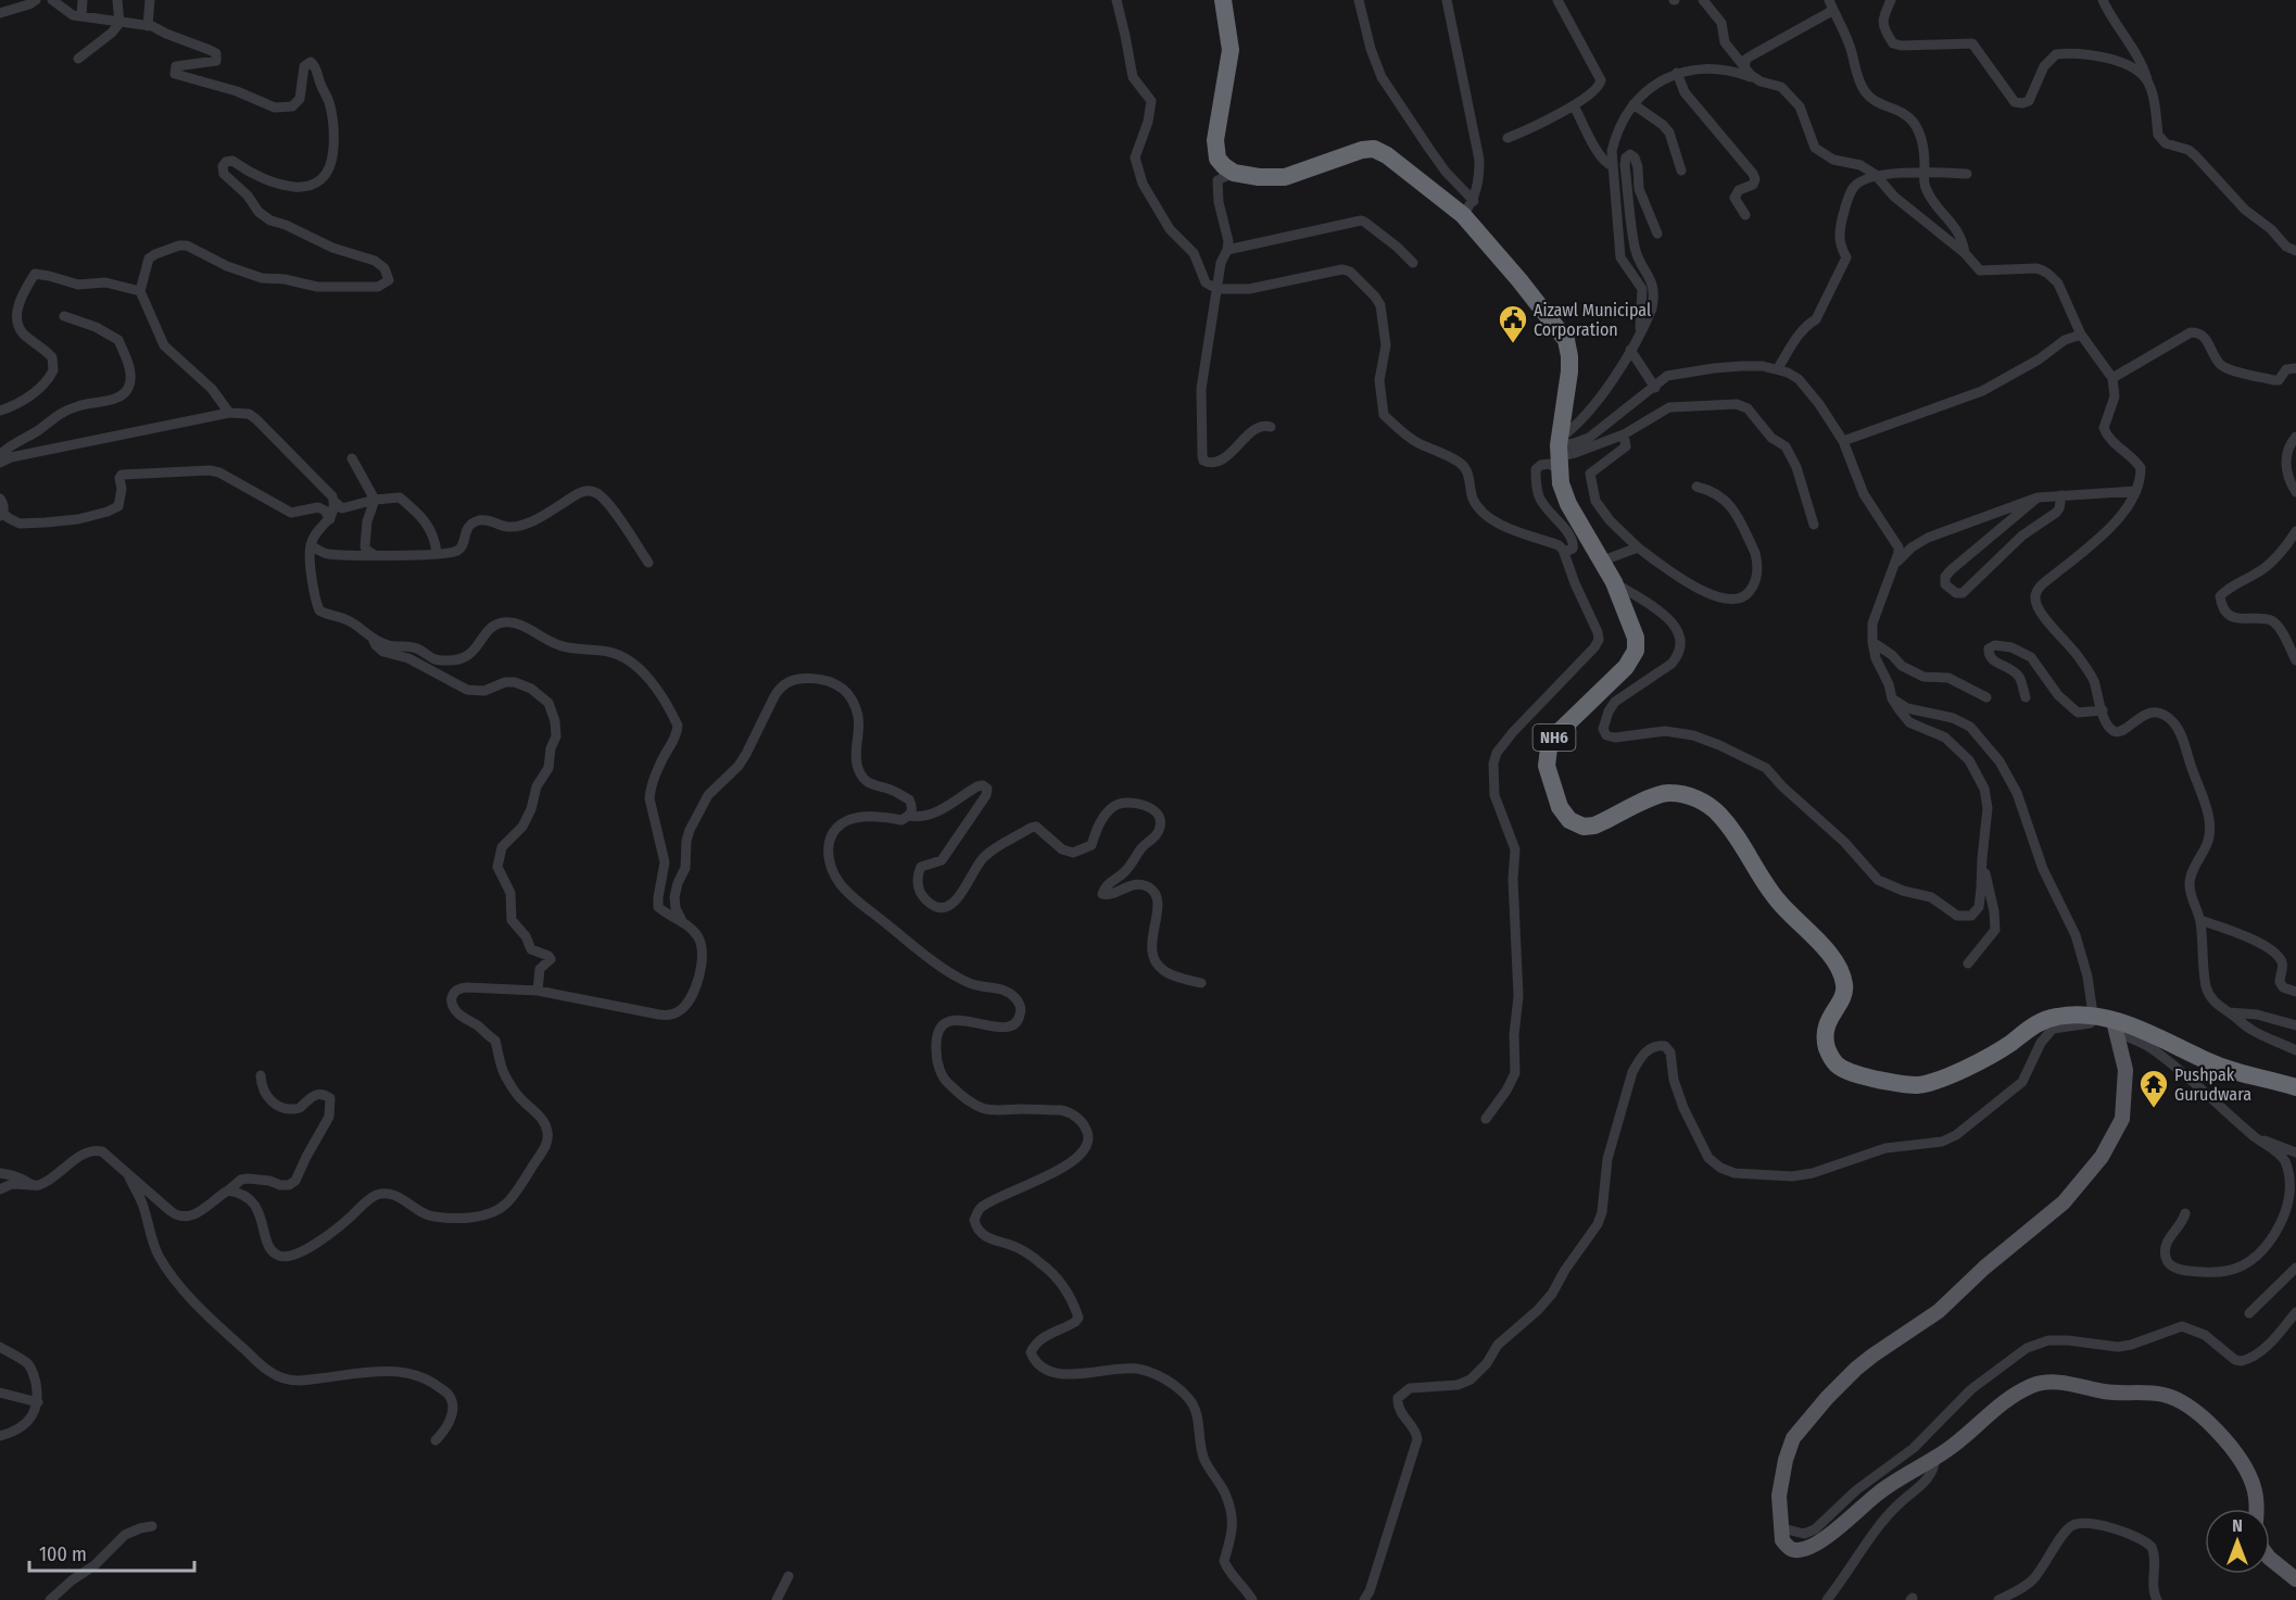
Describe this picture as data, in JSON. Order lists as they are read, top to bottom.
{
  "streets": {
    "highway": ["NH6"]
  },
  "places": {
    "public building": ["Aizawl Municipal Corporation"],
    "temple": ["Pushpak Gurudwara"]
  },
  "scale_bar": "100 m",
  "north": "top"
}
